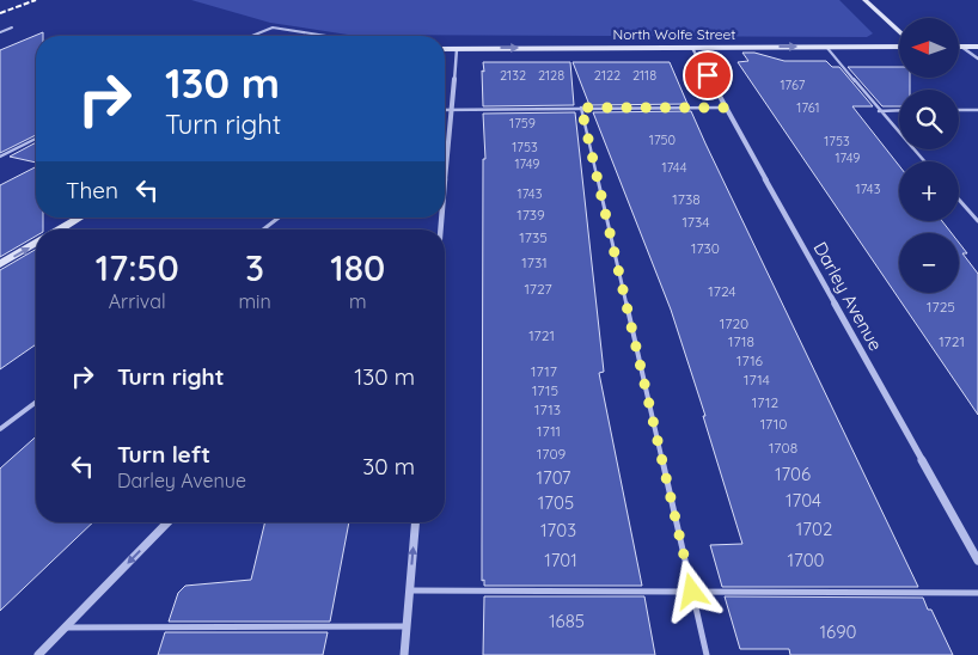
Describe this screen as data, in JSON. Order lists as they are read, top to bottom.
{
  "streets": {
    "main road": ["North Wolfe Street"],
    "street": ["Darley Avenue"]
  },
  "crossings": [
    ["North Wolfe Street", "Darley Avenue"]
  ],
  "one_way": ["North Wolfe Street"],
  "house_numbers": [
    "2132",
    "2128",
    "2122",
    "2118",
    "1767",
    "1761",
    "1759",
    "1750",
    "1753",
    "1753",
    "1749",
    "1749",
    "1744",
    "1743",
    "1743",
    "1738",
    "1739",
    "1734",
    "1735",
    "1730",
    "1731",
    "1727",
    "1724",
    "1725",
    "1720",
    "1721",
    "1718",
    "1721",
    "1716",
    "1717",
    "1714",
    "1715",
    "1712",
    "1713",
    "1710",
    "1711",
    "1708",
    "1709",
    "1706",
    "1707",
    "1704",
    "1705",
    "1702",
    "1703",
    "1701",
    "1700",
    "1685",
    "1690"
  ],
  "north": "left",
  "page": {
    "map_buttons": ["+", "−"],
    "turn": ["130 m", "Turn right"],
    "then": "Then",
    "eta": [
      "17:50",
      "Arrival",
      "3",
      "min",
      "180",
      "m"
    ],
    "list": [
      {
        "name": "Turn right",
        "value": "130 m"
      },
      {
        "name": "Turn left",
        "note": "Darley Avenue",
        "value": "30 m"
      }
    ]
  }
}
